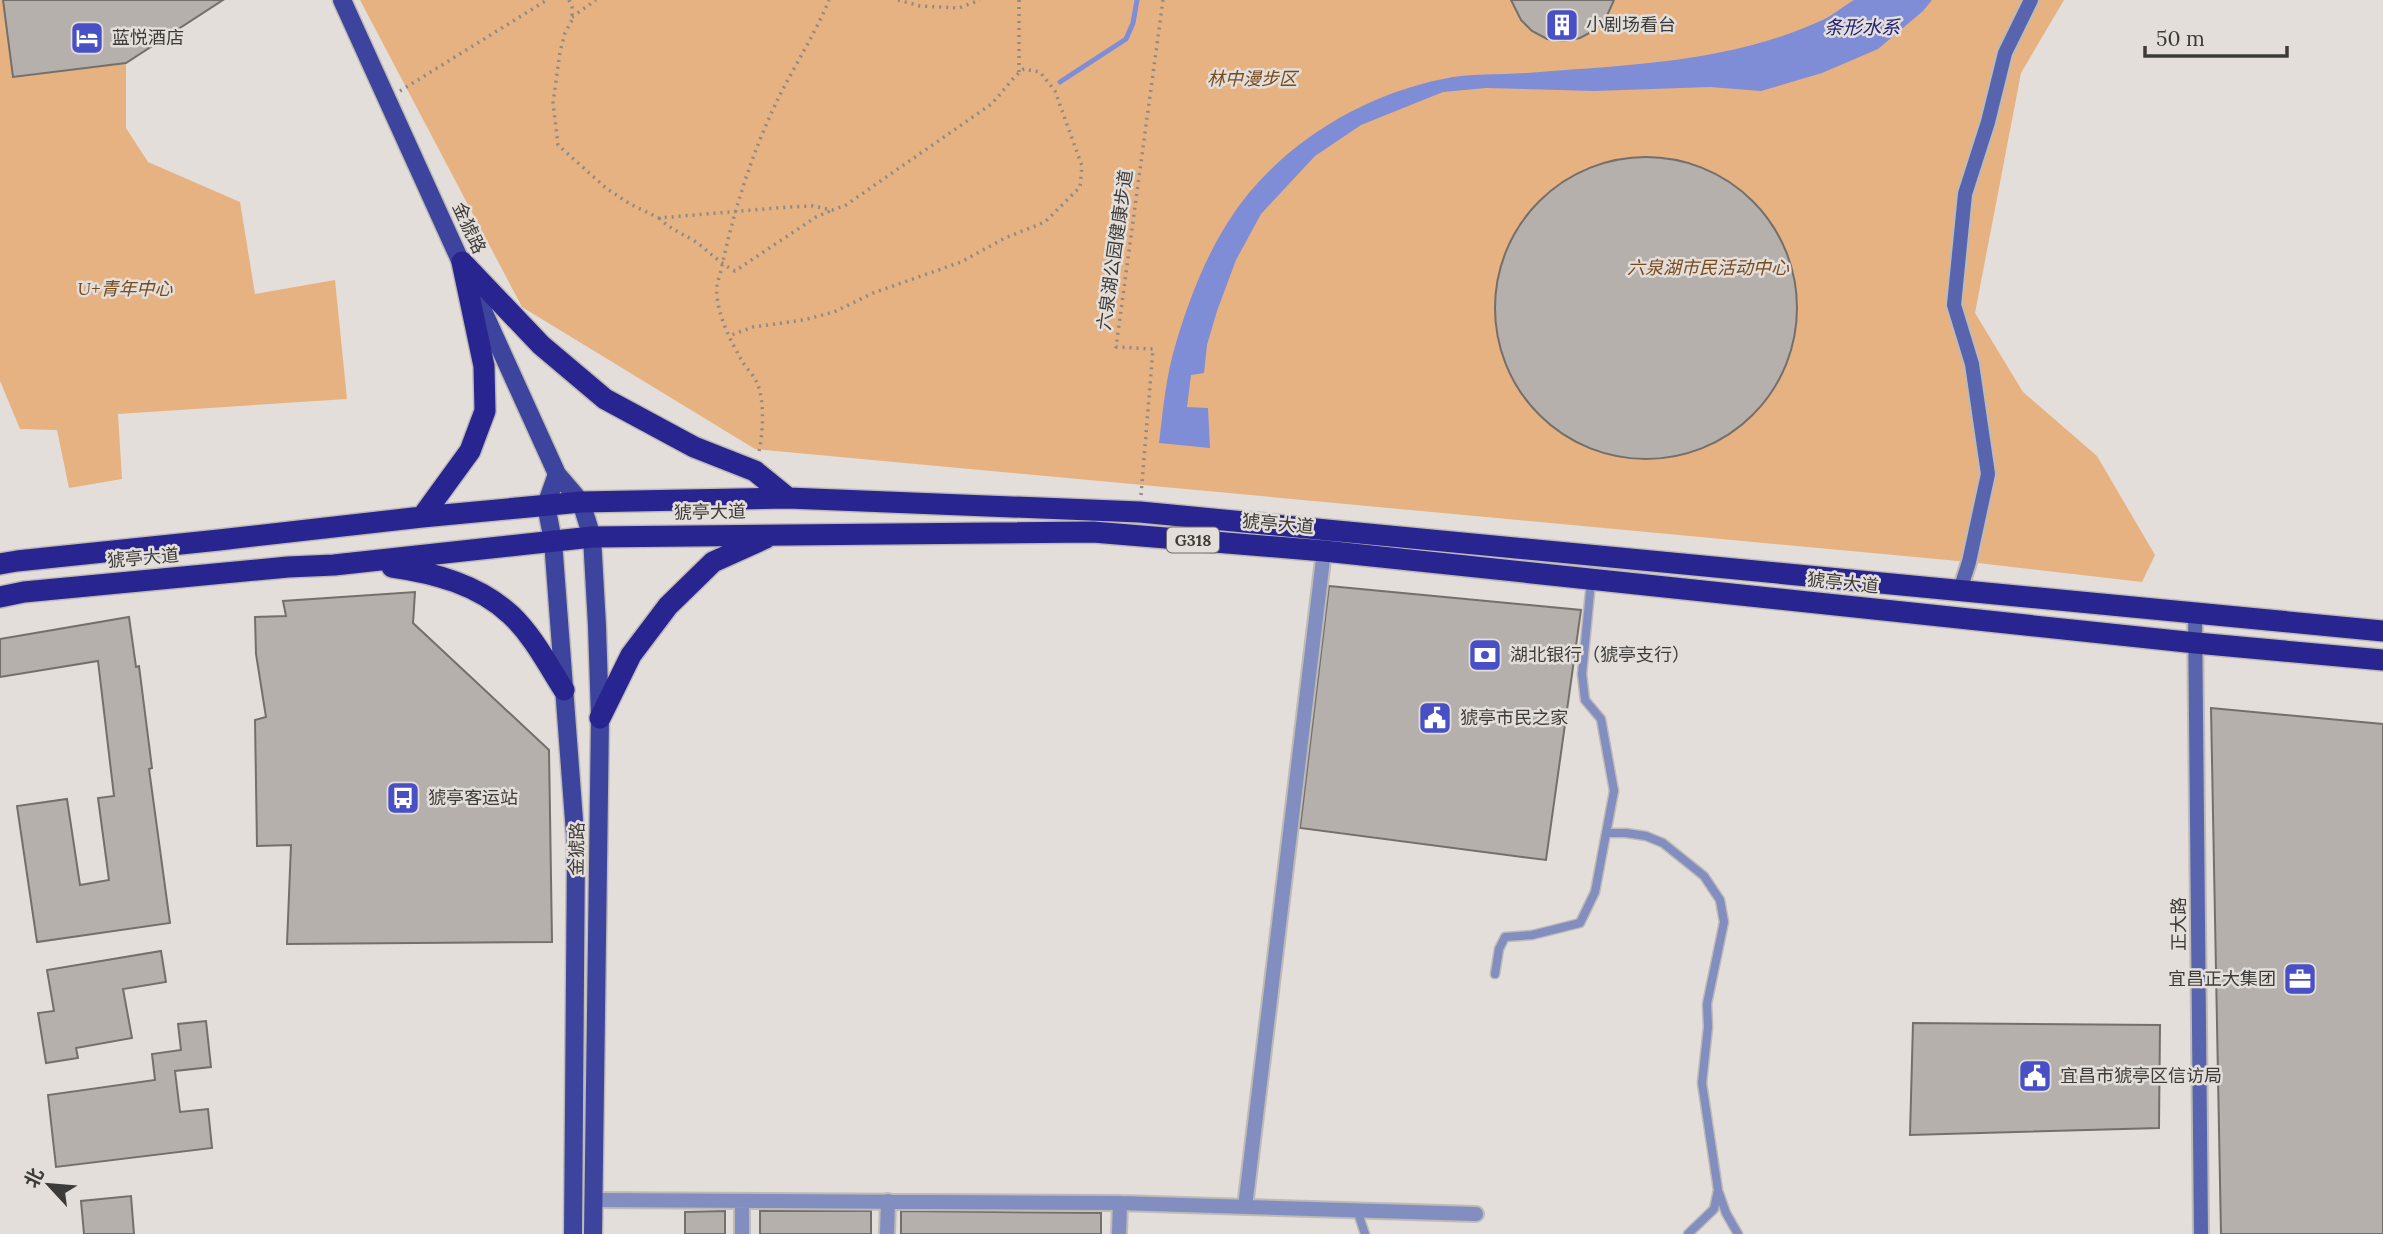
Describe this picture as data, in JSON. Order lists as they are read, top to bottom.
{
  "streets": {
    "highway": ["猇亭大道", "G318"],
    "main road": ["金猇路", "正大路"],
    "path": ["六泉湖公园健康步道"]
  },
  "crossings": [
    ["金猇路", "猇亭大道"],
    ["六泉湖公园健康步道", "猇亭大道"],
    ["猇亭大道", "正大路"]
  ],
  "water": ["条形水系"],
  "parks": ["林中漫步区", "六泉湖市民活动中心", "U+青年中心"],
  "places": {
    "building": ["小剧场看台"],
    "hotel": ["蓝悦酒店"],
    "bank": ["湖北银行（猇亭支行）"],
    "public building": ["猇亭市民之家", "宜昌市猇亭区信访局"],
    "bus stop": ["猇亭客运站"],
    "office": ["宜昌正大集团"]
  },
  "scale_bar": "50 m",
  "north": "top left"
}
